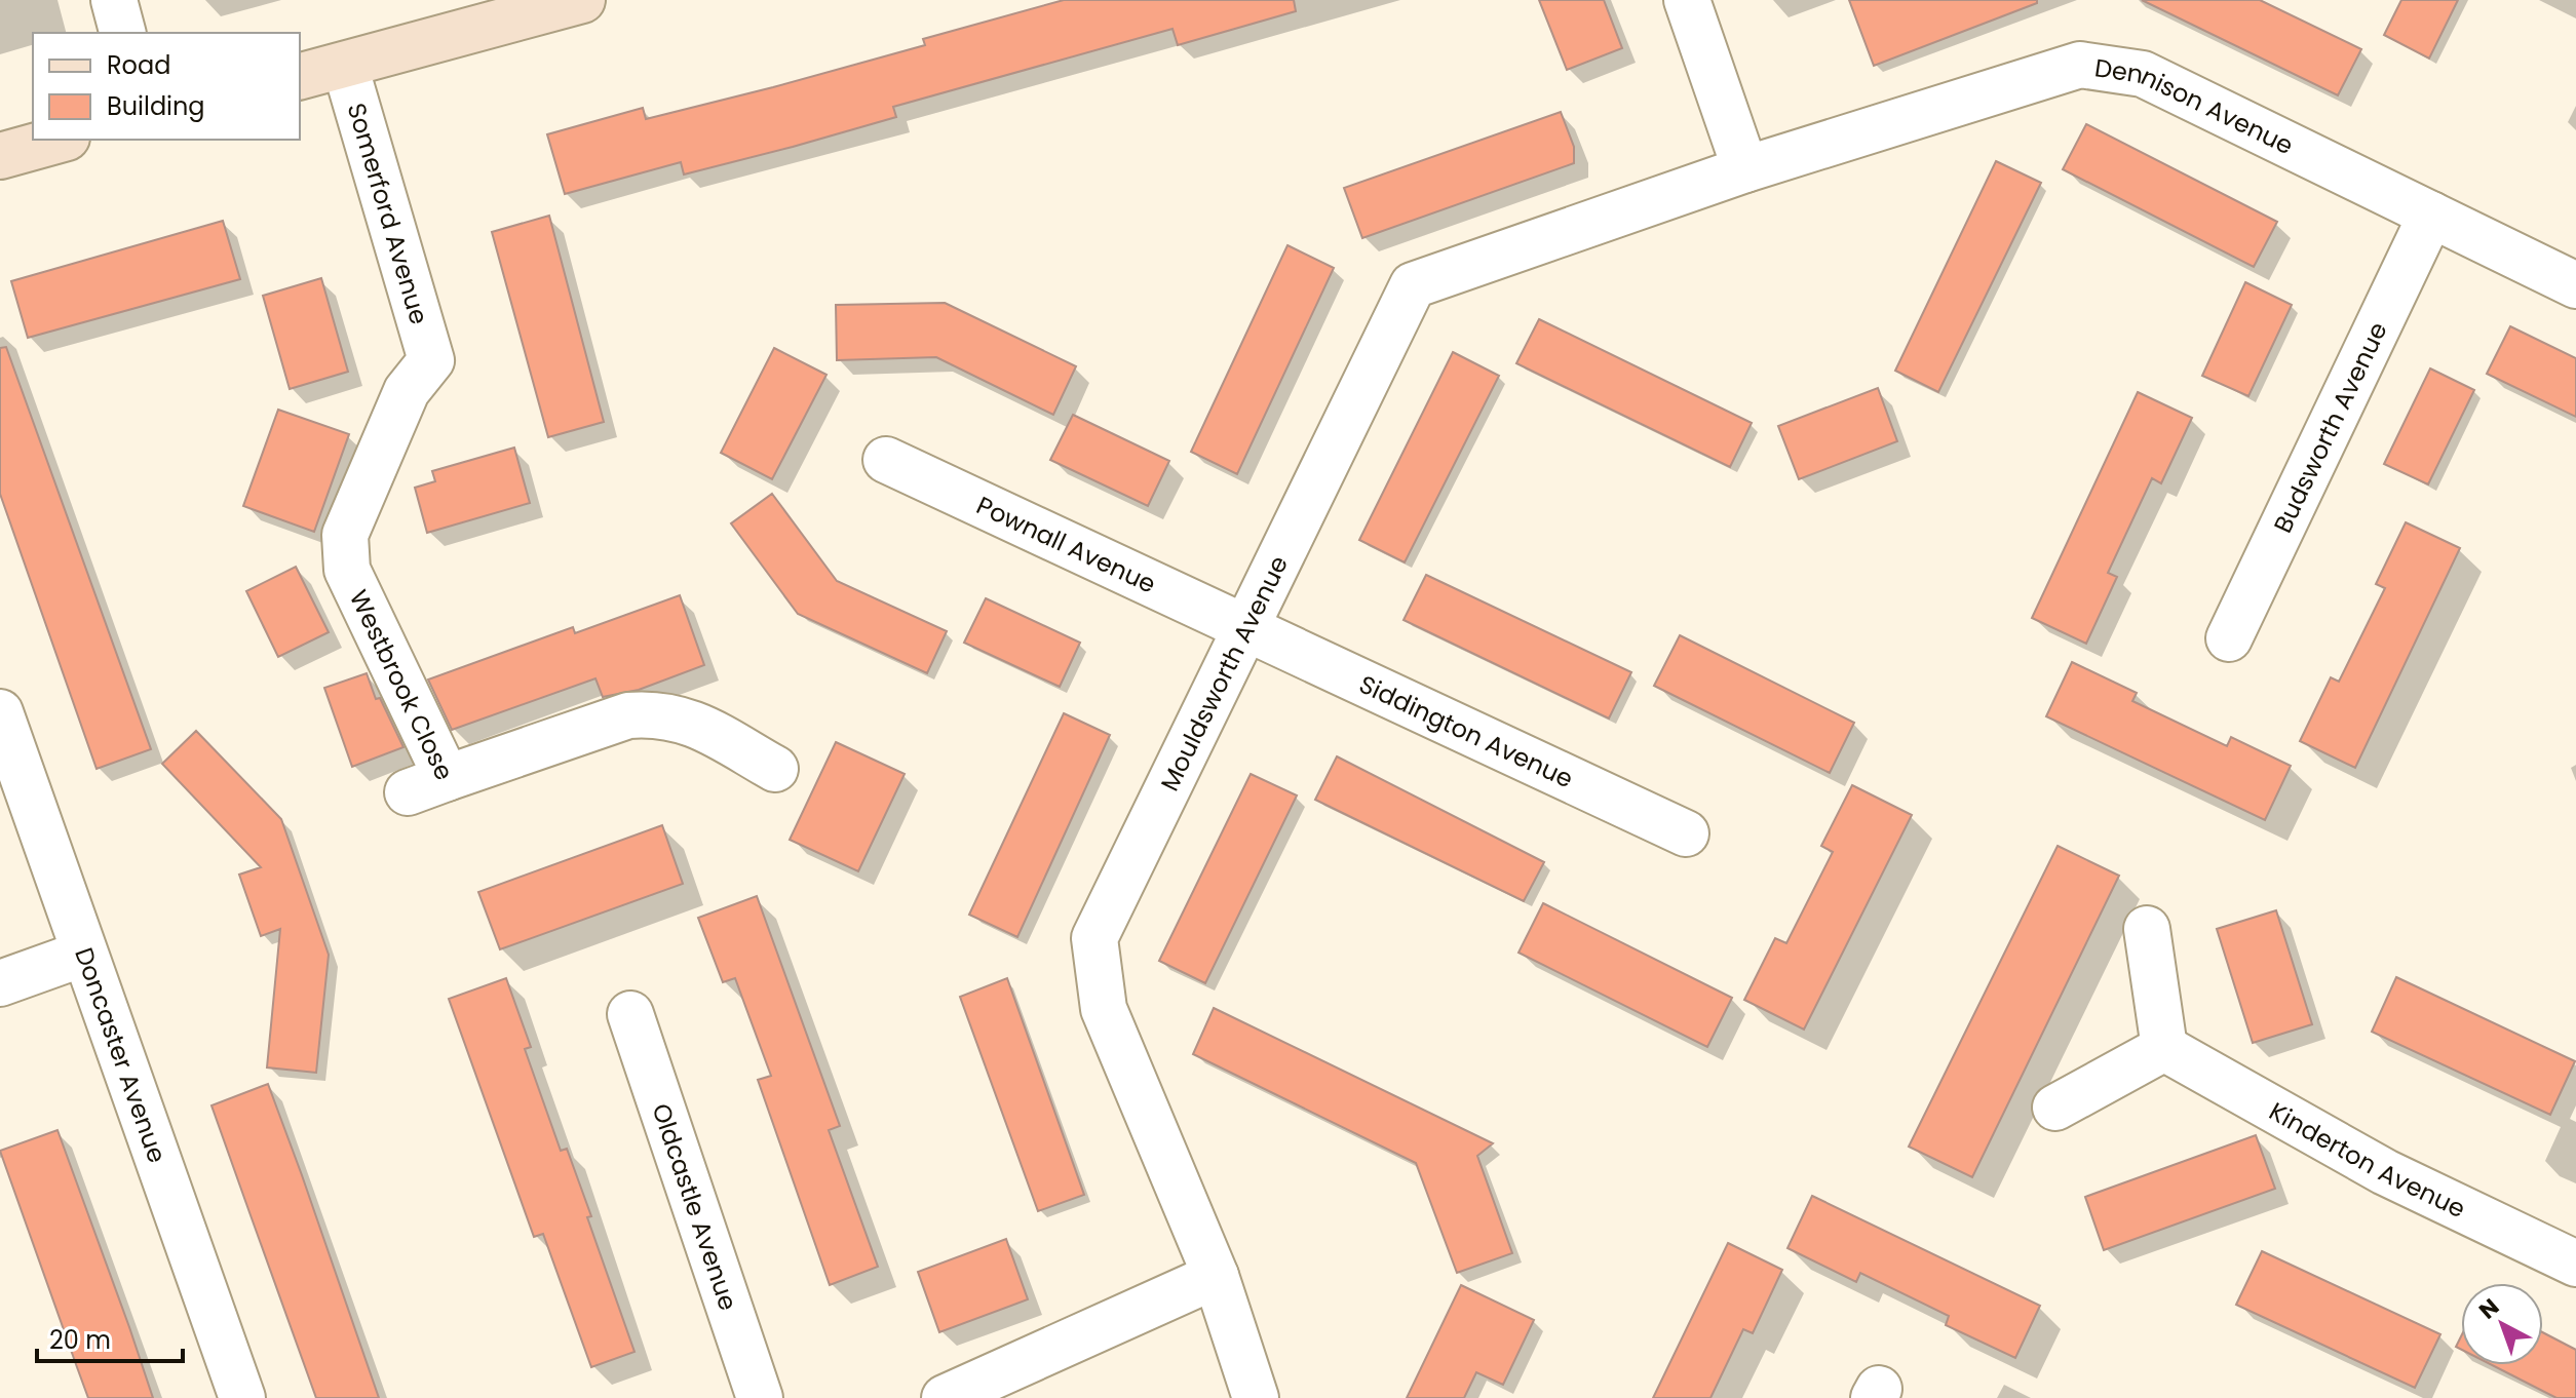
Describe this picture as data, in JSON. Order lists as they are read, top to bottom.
{
  "streets": {
    "street": [
      "Dennison Avenue",
      "Somerford Avenue",
      "Budsworth Avenue",
      "Pownall Avenue",
      "Mouldsworth Avenue",
      "Westbrook Close",
      "Siddington Avenue",
      "Doncaster Avenue",
      "Kinderton Avenue",
      "Oldcastle Avenue"
    ]
  },
  "crossings": [
    ["Dennison Avenue", "Budsworth Avenue"],
    ["Dennison Avenue", "Mouldsworth Avenue"],
    ["Somerford Avenue", "Westbrook Close"],
    ["Pownall Avenue", "Mouldsworth Avenue"],
    ["Pownall Avenue", "Siddington Avenue"],
    ["Mouldsworth Avenue", "Siddington Avenue"]
  ],
  "legend": ["Road", "Building"],
  "scale_bar": "20 m",
  "north": "top left"
}
